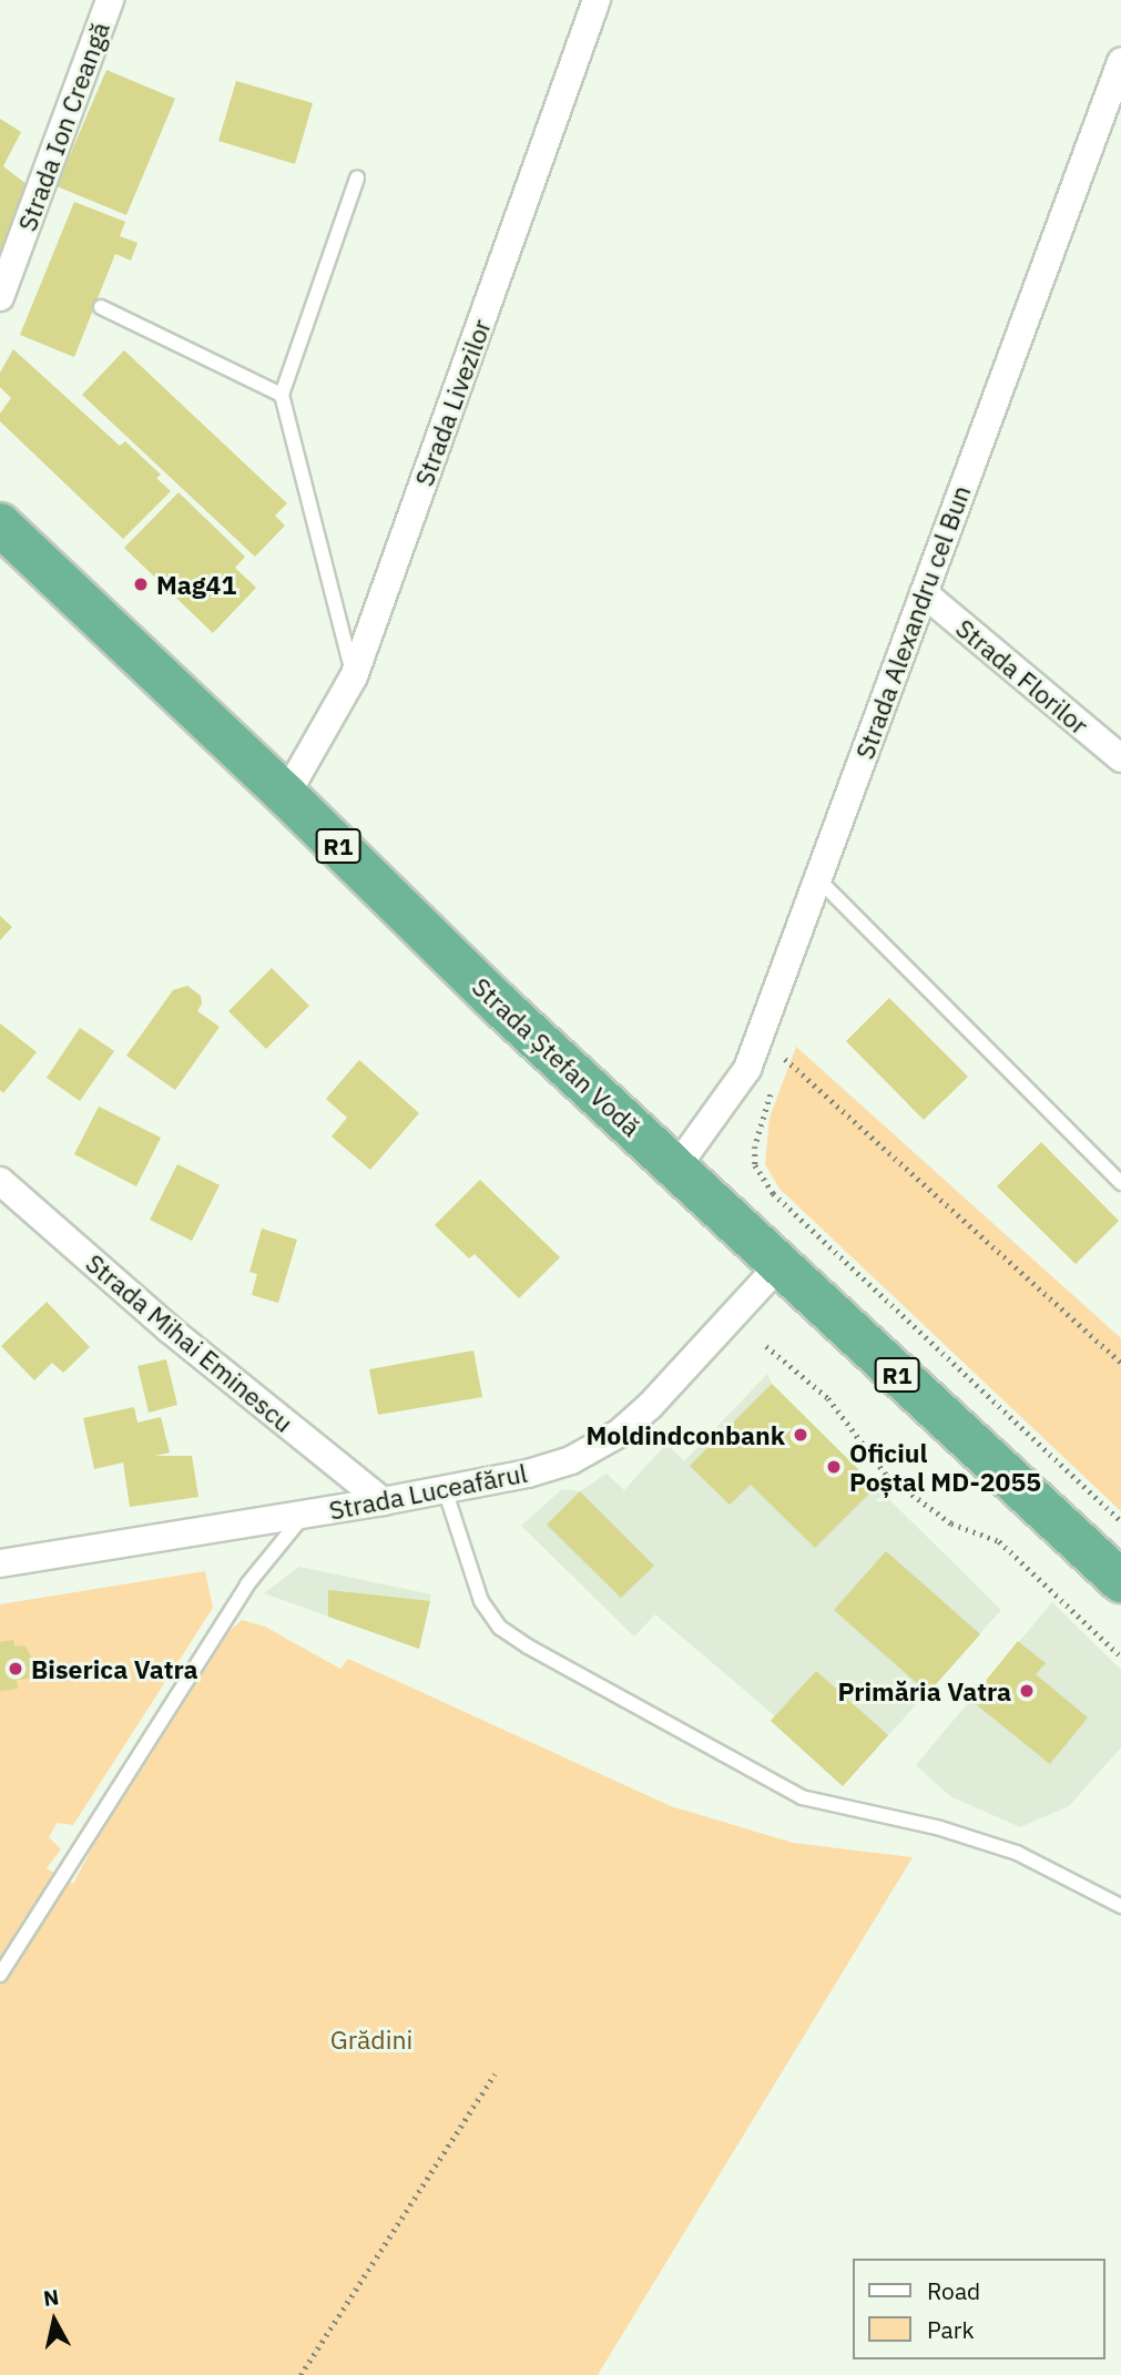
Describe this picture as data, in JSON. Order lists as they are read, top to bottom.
{
  "streets": {
    "highway": ["R1", "Strada Ștefan Vodă"],
    "street": [
      "Strada Ion Creangă",
      "Strada Livezilor",
      "Strada Alexandru cel Bun",
      "Strada Florilor",
      "Strada Mihai Eminescu",
      "Strada Luceafărul"
    ]
  },
  "crossings": [
    ["Strada Livezilor", "Strada Ștefan Vodă"],
    ["Strada Alexandru cel Bun", "Strada Florilor"],
    ["Strada Alexandru cel Bun", "Strada Ștefan Vodă"],
    ["Strada Ștefan Vodă", "Strada Luceafărul"],
    ["Strada Mihai Eminescu", "Strada Luceafărul"]
  ],
  "parks": ["Grădini"],
  "places": [
    "Mag41",
    "Moldindconbank",
    "Oficiul Poștal MD-2055",
    "Biserica Vatra",
    "Primăria Vatra"
  ],
  "legend": ["Road", "Park"],
  "north": "top"
}
